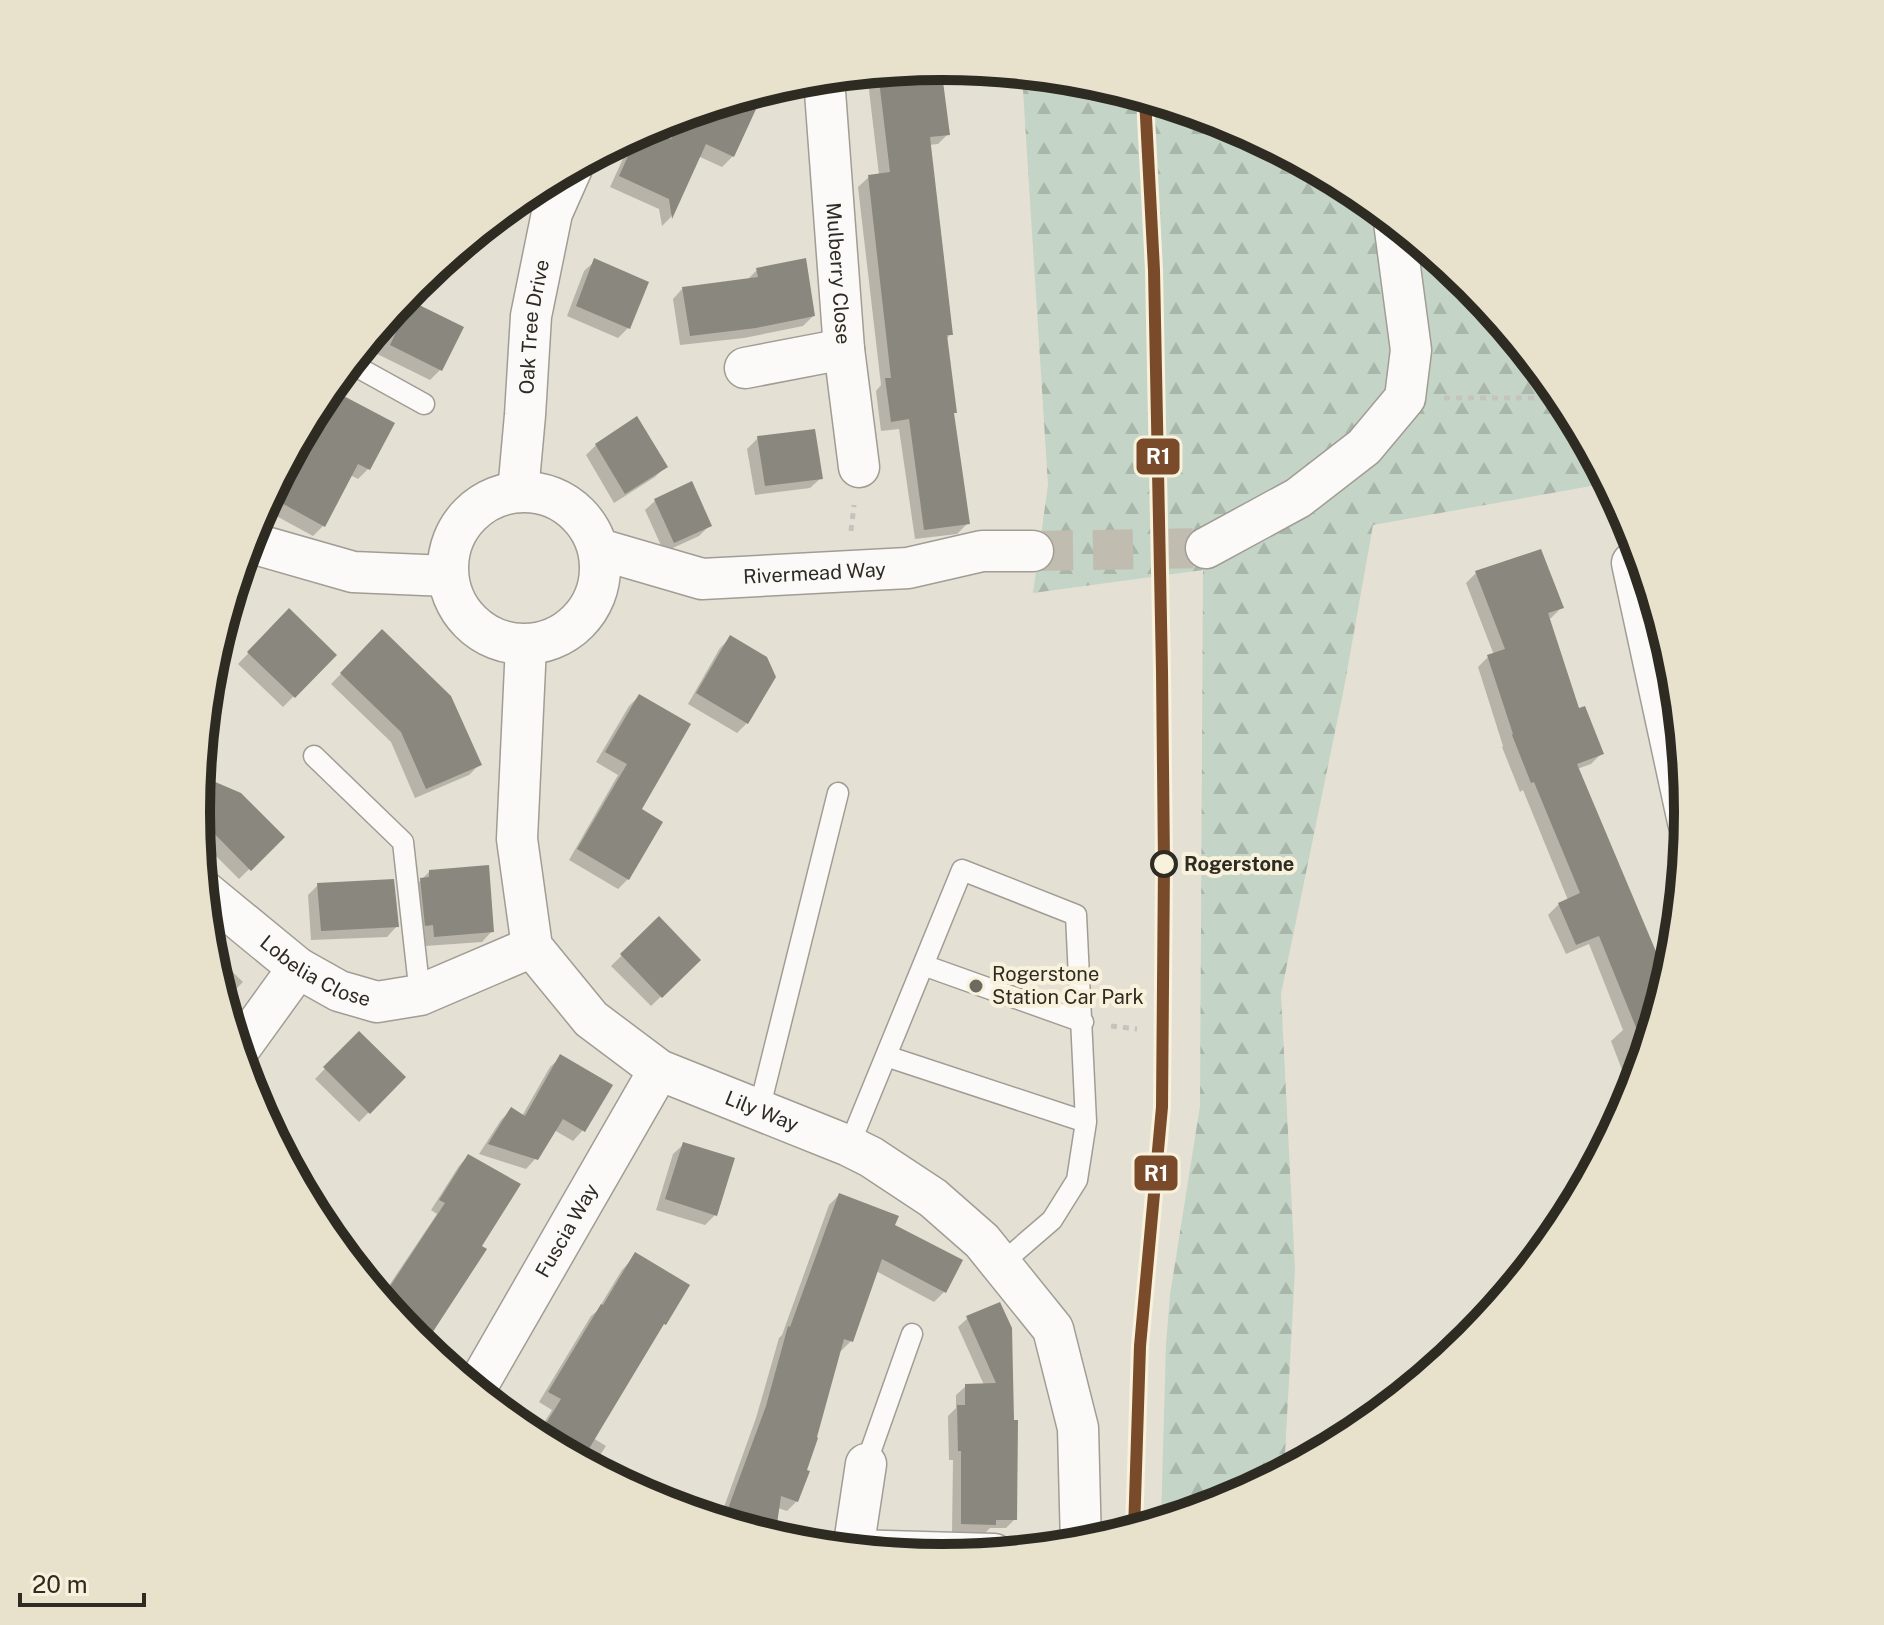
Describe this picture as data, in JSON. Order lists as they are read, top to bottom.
{
  "streets": {
    "street": [
      "Mulberry Close",
      "Oak Tree Drive",
      "Rivermead Way",
      "Lobelia Close",
      "Lily Way",
      "Fuscia Way"
    ]
  },
  "crossings": [
    ["Oak Tree Drive", "Rivermead Way"],
    ["Lobelia Close", "Lily Way"],
    ["Lily Way", "Fuscia Way"]
  ],
  "places": ["Rogerstone", "Rogerstone Station Car Park"],
  "lines": ["transit line R1"],
  "scale_bar": "20 m"
}
